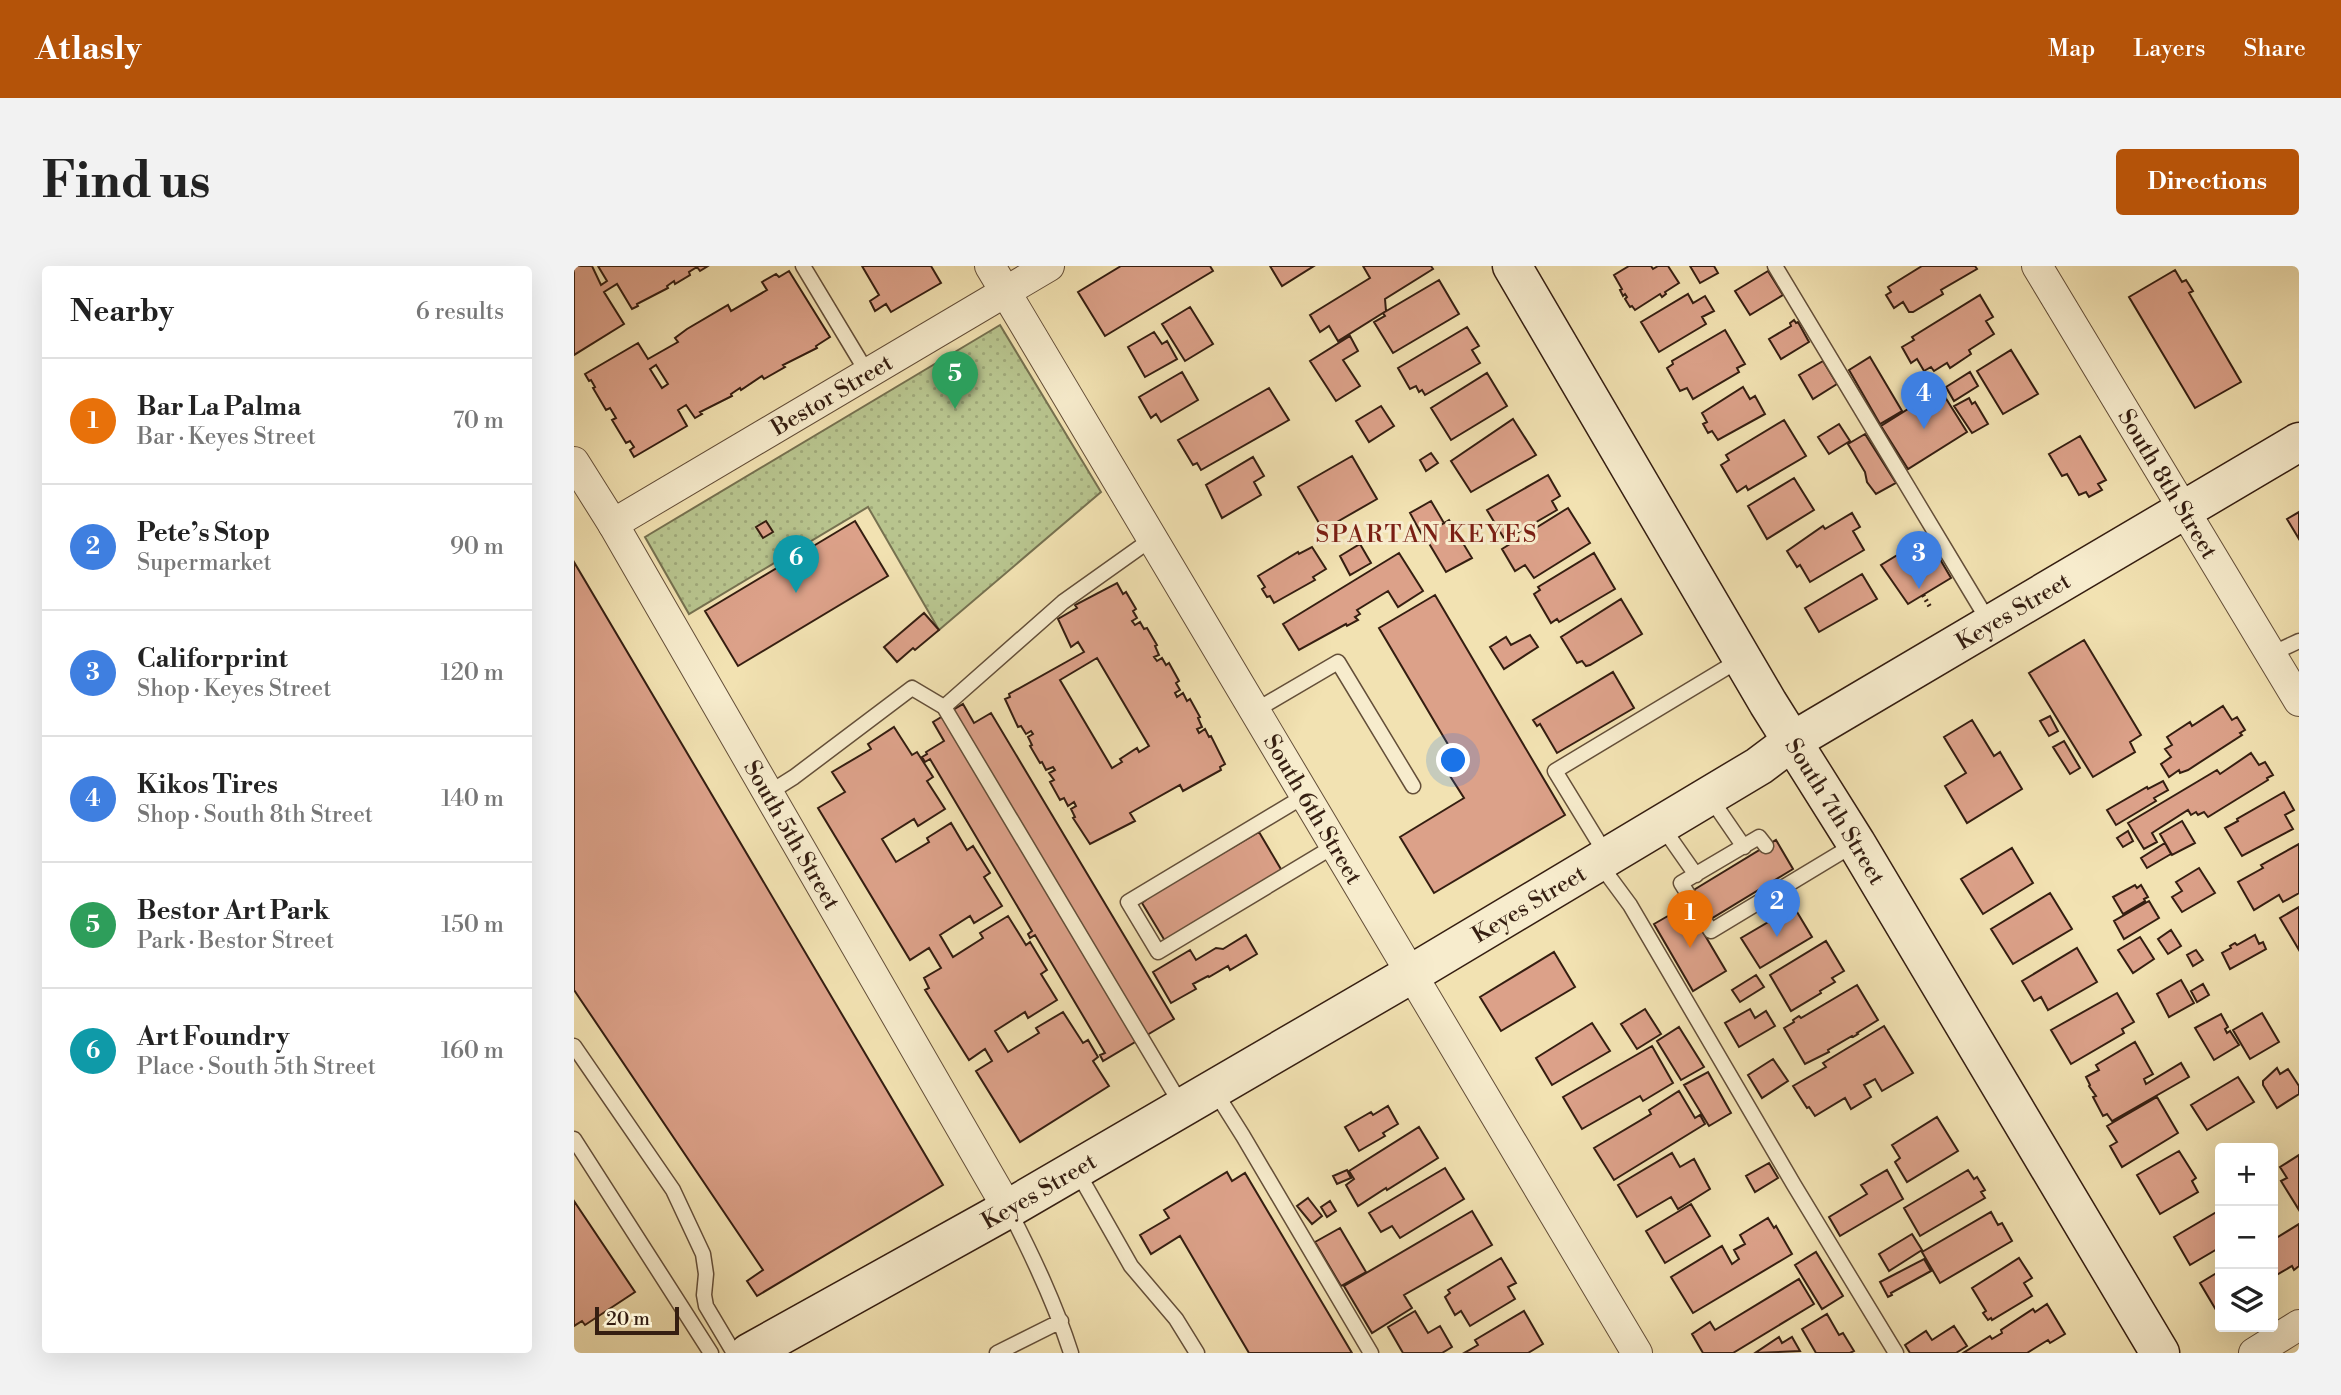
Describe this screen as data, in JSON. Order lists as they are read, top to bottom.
{
  "streets": {
    "main road": ["Keyes Street", "South 7th Street"],
    "street": [
      "Bestor Street",
      "South 8th Street",
      "South 6th Street",
      "South 5th Street"
    ]
  },
  "crossings": [
    ["Bestor Street", "South 6th Street"],
    ["Bestor Street", "South 5th Street"],
    ["South 8th Street", "Keyes Street"],
    ["Keyes Street", "South 6th Street"],
    ["Keyes Street", "South 7th Street"],
    ["Keyes Street", "South 5th Street"]
  ],
  "districts": ["SPARTAN KEYES"],
  "scale_bar": "20 m",
  "page": {
    "header": "Atlasly",
    "nav": ["Map", "Layers", "Share"],
    "buttons": "Directions",
    "title": "Find us",
    "heading": ["Nearby", "6 results"],
    "pins": [
      "5",
      "4",
      "3",
      "6",
      "2",
      "1"
    ],
    "list": [
      {
        "mark": "1",
        "name": "Bar La Palma",
        "note": "Bar · Keyes Street",
        "value": "70 m"
      },
      {
        "mark": "2",
        "name": "Pete’s Stop",
        "note": "Supermarket",
        "value": "90 m"
      },
      {
        "mark": "3",
        "name": "Califorprint",
        "note": "Shop · Keyes Street",
        "value": "120 m"
      },
      {
        "mark": "4",
        "name": "Kikos Tires",
        "note": "Shop · South 8th Street",
        "value": "140 m"
      },
      {
        "mark": "5",
        "name": "Bestor Art Park",
        "note": "Park · Bestor Street",
        "value": "150 m"
      },
      {
        "mark": "6",
        "name": "Art Foundry",
        "note": "Place · South 5th Street",
        "value": "160 m"
      }
    ],
    "map_buttons": ["+", "−"],
    "scale": "20 m"
  }
}
